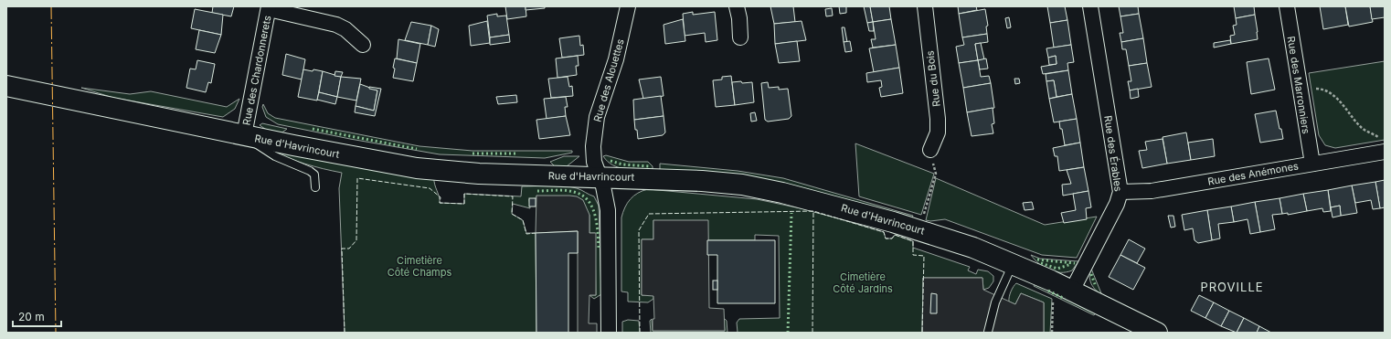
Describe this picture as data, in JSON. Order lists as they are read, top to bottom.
{
  "streets": {
    "street": [
      "Rue des Chardonnerets",
      "Rue du Bois",
      "Rue des Alouettes",
      "Rue des Marronniers",
      "Rue d'Havrincourt",
      "Rue des Érables",
      "Rue des Anémones"
    ]
  },
  "crossings": [
    ["Rue des Chardonnerets", "Rue d'Havrincourt"],
    ["Rue des Alouettes", "Rue d'Havrincourt"],
    ["Rue des Marronniers", "Rue des Anémones"],
    ["Rue d'Havrincourt", "Rue des Érables"],
    ["Rue des Érables", "Rue des Anémones"]
  ],
  "districts": ["PROVILLE"],
  "parks": ["Cimetière Côté Champs", "Cimetière Côté Jardins"],
  "scale_bar": "20 m"
}
